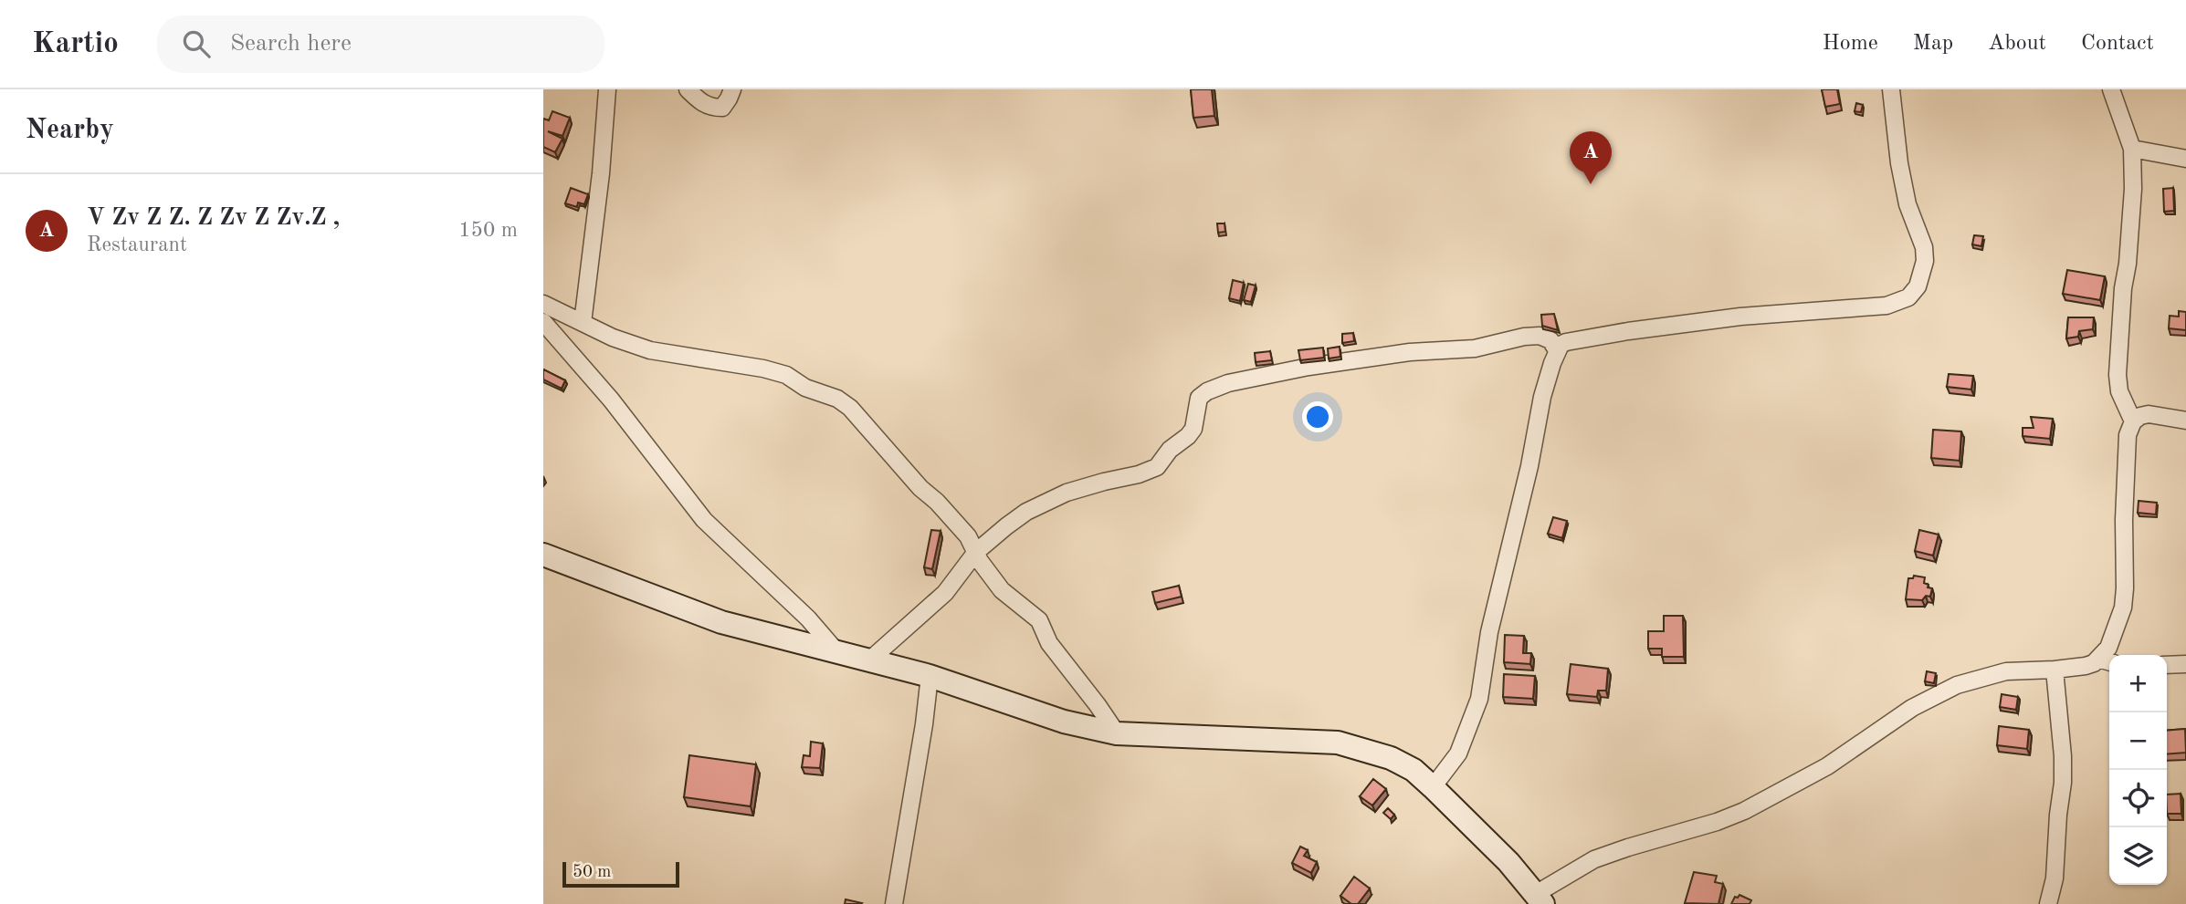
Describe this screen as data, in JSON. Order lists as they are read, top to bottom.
{
  "scale_bar": "50 m",
  "page": {
    "header": "Kartio",
    "search": "Search here",
    "nav": [
      "Home",
      "Map",
      "About",
      "Contact"
    ],
    "heading": "Nearby",
    "pins": "A",
    "list": [
      {
        "mark": "A",
        "name": "V Zv Z Z. Z Zv Z Zv.Z ,",
        "note": "Restaurant",
        "value": "150 m"
      }
    ],
    "map_buttons": ["+", "−"],
    "scale": "50 m"
  }
}
